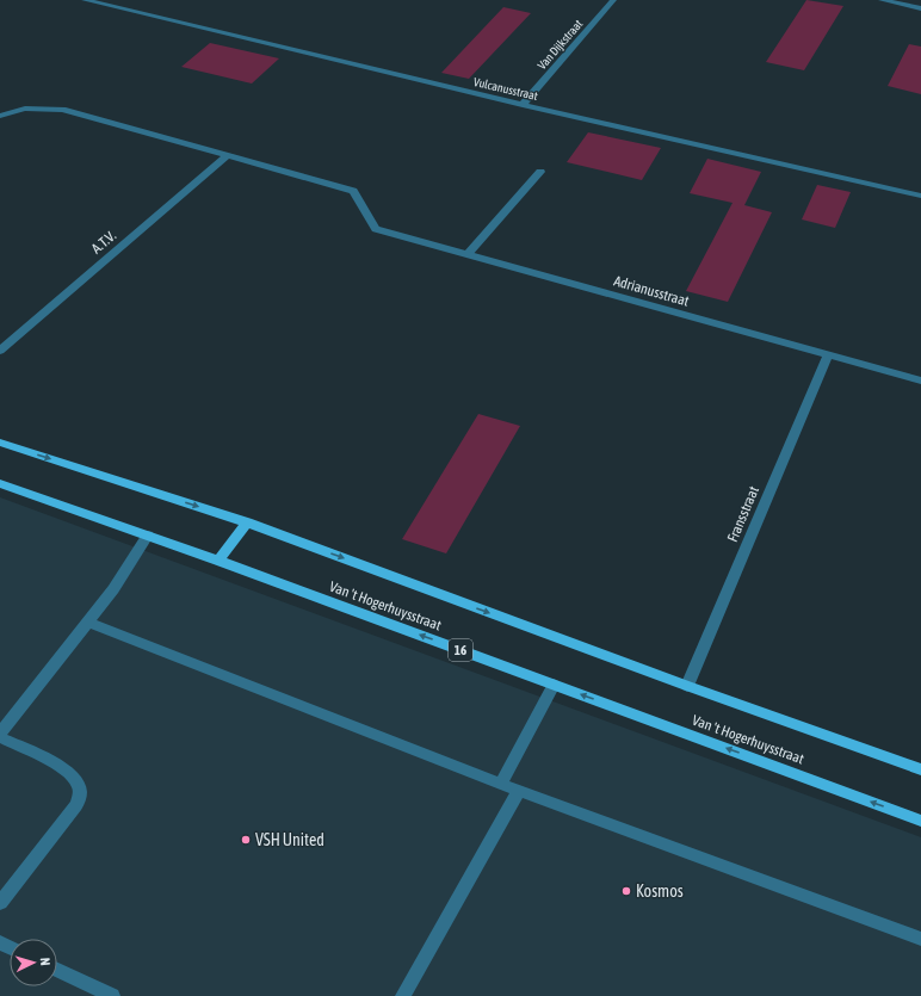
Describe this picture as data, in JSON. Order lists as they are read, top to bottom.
{
  "streets": {
    "main road": ["Van 't Hogerhuysstraat", "16"],
    "street": [
      "Van Dijkstraat",
      "Vulcanusstraat",
      "A.T.V.",
      "Adrianusstraat",
      "Fransstraat"
    ]
  },
  "crossings": [
    ["Van Dijkstraat", "Vulcanusstraat"],
    ["A.T.V.", "Adrianusstraat"],
    ["Adrianusstraat", "Fransstraat"],
    ["Fransstraat", "Van 't Hogerhuysstraat"]
  ],
  "places": ["VSH United", "Kosmos"],
  "north": "right"
}
